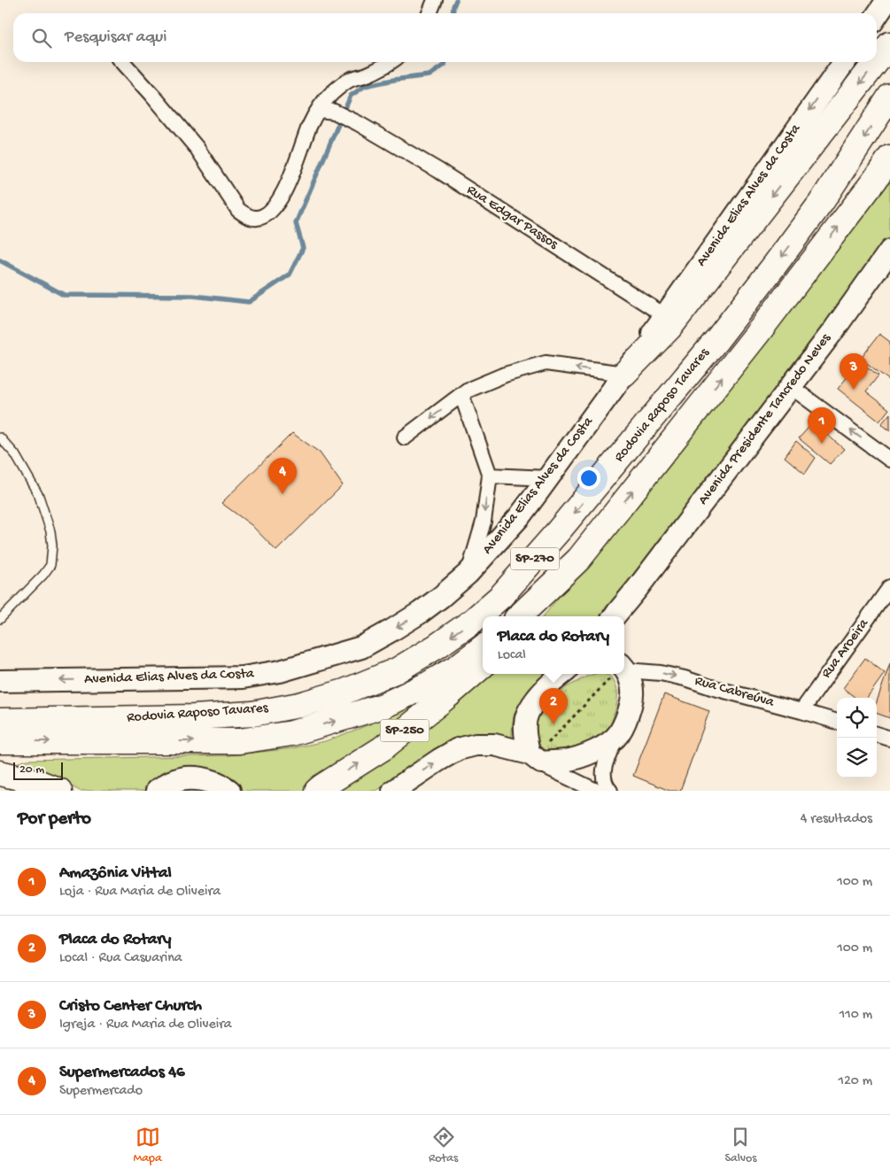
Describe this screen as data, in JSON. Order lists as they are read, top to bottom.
{
  "streets": {
    "highway": ["Rodovia Raposo Tavares", "SP-270", "SP-250"],
    "main road": ["Avenida Elias Alves da Costa", "Avenida Presidente Tancredo Neves"],
    "street": ["Rua Edgar Passos", "Rua Aroeira", "Rua Cabreúva"]
  },
  "crossings": [
    ["Avenida Elias Alves da Costa", "Rua Edgar Passos"],
    ["Rua Aroeira", "Rua Cabreúva"]
  ],
  "one_way": ["Avenida Elias Alves da Costa", "Rua Cabreúva"],
  "scale_bar": "20 m",
  "page": {
    "search": "Pesquisar aqui",
    "pins": [
      "3",
      "1",
      "4",
      "2"
    ],
    "popup": ["Placa do Rotary", "Local"],
    "scale": "20 m",
    "heading": ["Por perto", "4 resultados"],
    "list": [
      {
        "mark": "1",
        "name": "Amazônia Vittal",
        "note": "Loja · Rua Maria de Oliveira",
        "value": "100 m"
      },
      {
        "mark": "2",
        "name": "Placa do Rotary",
        "note": "Local · Rua Casuarina",
        "value": "100 m"
      },
      {
        "mark": "3",
        "name": "Cristo Center Church",
        "note": "Igreja · Rua Maria de Oliveira",
        "value": "110 m"
      },
      {
        "mark": "4",
        "name": "Supermercados 46",
        "note": "Supermercado",
        "value": "120 m"
      }
    ],
    "nav": ["Mapa", "Rotas", "Salvos"]
  }
}
